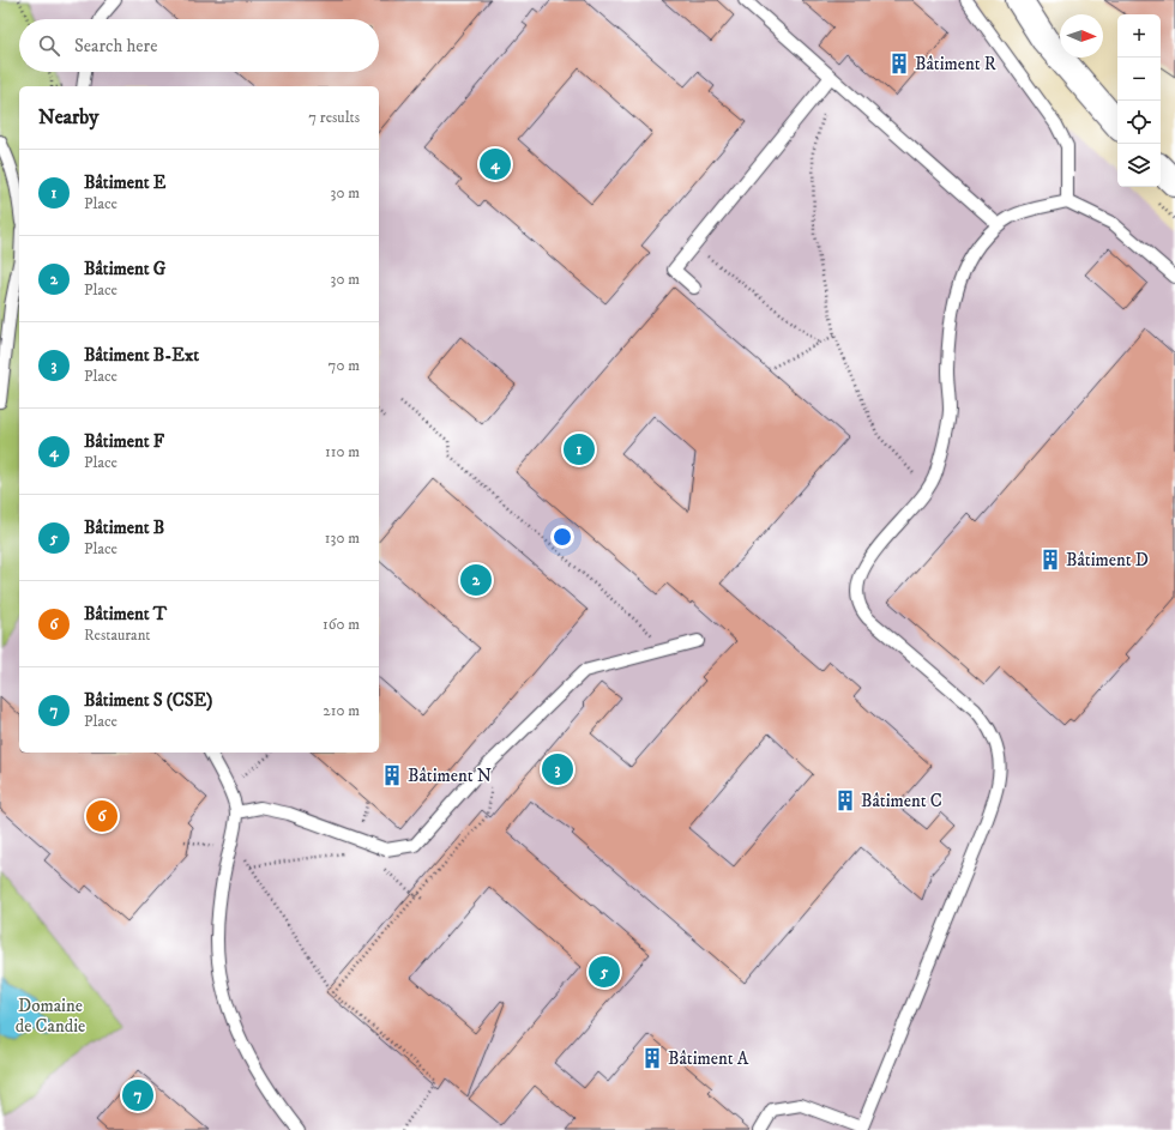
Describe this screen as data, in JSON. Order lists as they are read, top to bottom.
{
  "parks": ["Domaine de Candie"],
  "places": {
    "building": [
      "Bâtiment R",
      "Bâtiment D",
      "Bâtiment N",
      "Bâtiment C",
      "Bâtiment A"
    ]
  },
  "north": "right",
  "page": {
    "map_buttons": ["+", "−"],
    "search": "Search here",
    "heading": ["Nearby", "7 results"],
    "pins": [
      "4",
      "1",
      "2",
      "3",
      "6",
      "5",
      "7"
    ],
    "list": [
      {
        "mark": "1",
        "name": "Bâtiment E",
        "note": "Place",
        "value": "30 m"
      },
      {
        "mark": "2",
        "name": "Bâtiment G",
        "note": "Place",
        "value": "30 m"
      },
      {
        "mark": "3",
        "name": "Bâtiment B-Ext",
        "note": "Place",
        "value": "70 m"
      },
      {
        "mark": "4",
        "name": "Bâtiment F",
        "note": "Place",
        "value": "110 m"
      },
      {
        "mark": "5",
        "name": "Bâtiment B",
        "note": "Place",
        "value": "130 m"
      },
      {
        "mark": "6",
        "name": "Bâtiment T",
        "note": "Restaurant",
        "value": "160 m"
      },
      {
        "mark": "7",
        "name": "Bâtiment S (CSE)",
        "note": "Place",
        "value": "210 m"
      }
    ]
  }
}
